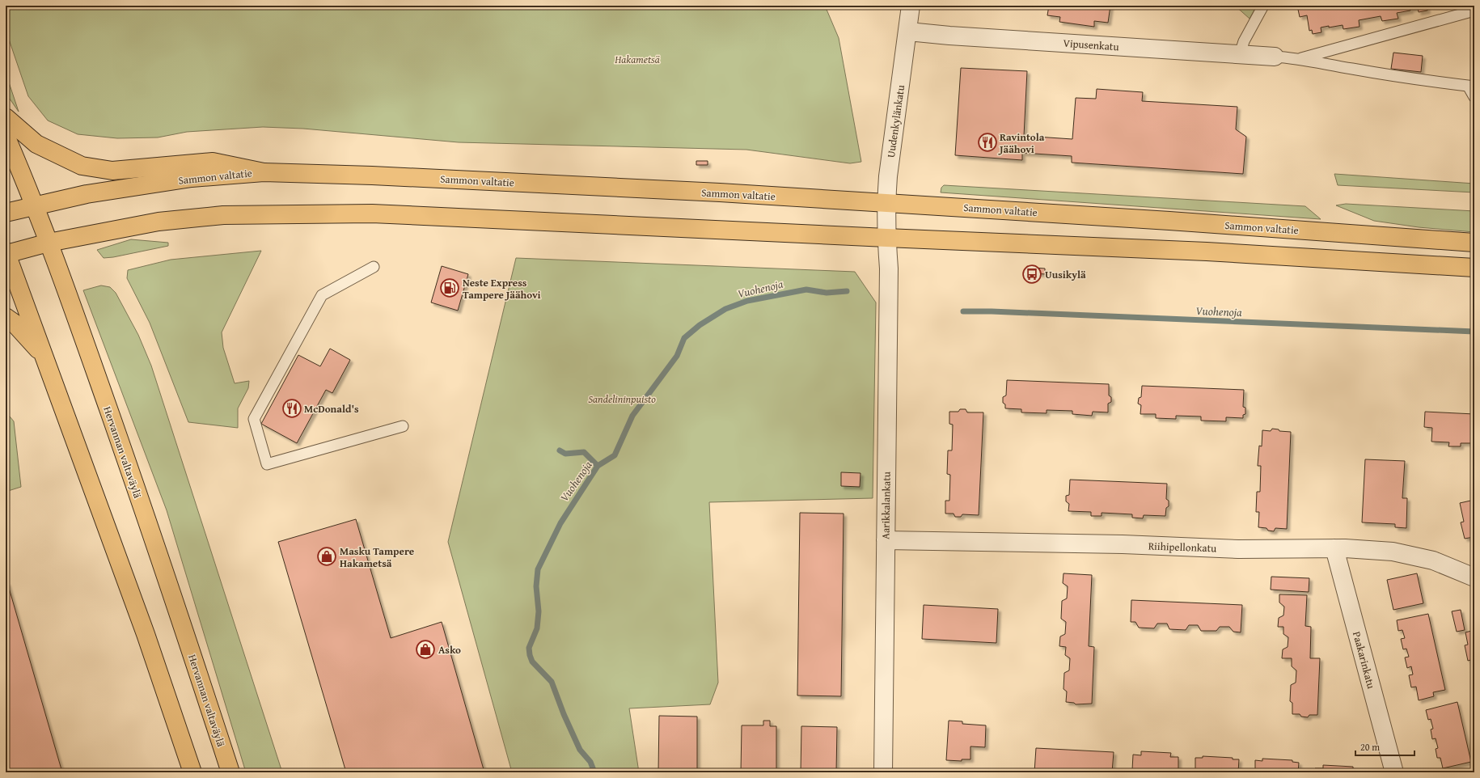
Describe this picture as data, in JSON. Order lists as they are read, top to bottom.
{
  "streets": {
    "main road": ["Sammon valtatie", "Hervannan valtaväylä"],
    "street": [
      "Vipusenkatu",
      "Uudenkylänkatu",
      "Aarikkalankatu",
      "Riihipellonkatu",
      "Paakarinkatu"
    ]
  },
  "crossings": [
    ["Vipusenkatu", "Uudenkylänkatu"],
    ["Uudenkylänkatu", "Sammon valtatie"],
    ["Uudenkylänkatu", "Aarikkalankatu"],
    ["Sammon valtatie", "Hervannan valtaväylä"],
    ["Aarikkalankatu", "Riihipellonkatu"],
    ["Riihipellonkatu", "Paakarinkatu"]
  ],
  "water": ["Vuohenoja"],
  "parks": ["Hakametsä", "Sandelininpuisto"],
  "places": {
    "restaurant": ["Ravintola Jäähovi", "McDonald's"],
    "bus stop": ["Uusikylä"],
    "fuel station": ["Neste Express Tampere Jäähovi"],
    "shop": ["Masku Tampere Hakametsä", "Asko"]
  },
  "scale_bar": "20 m"
}
